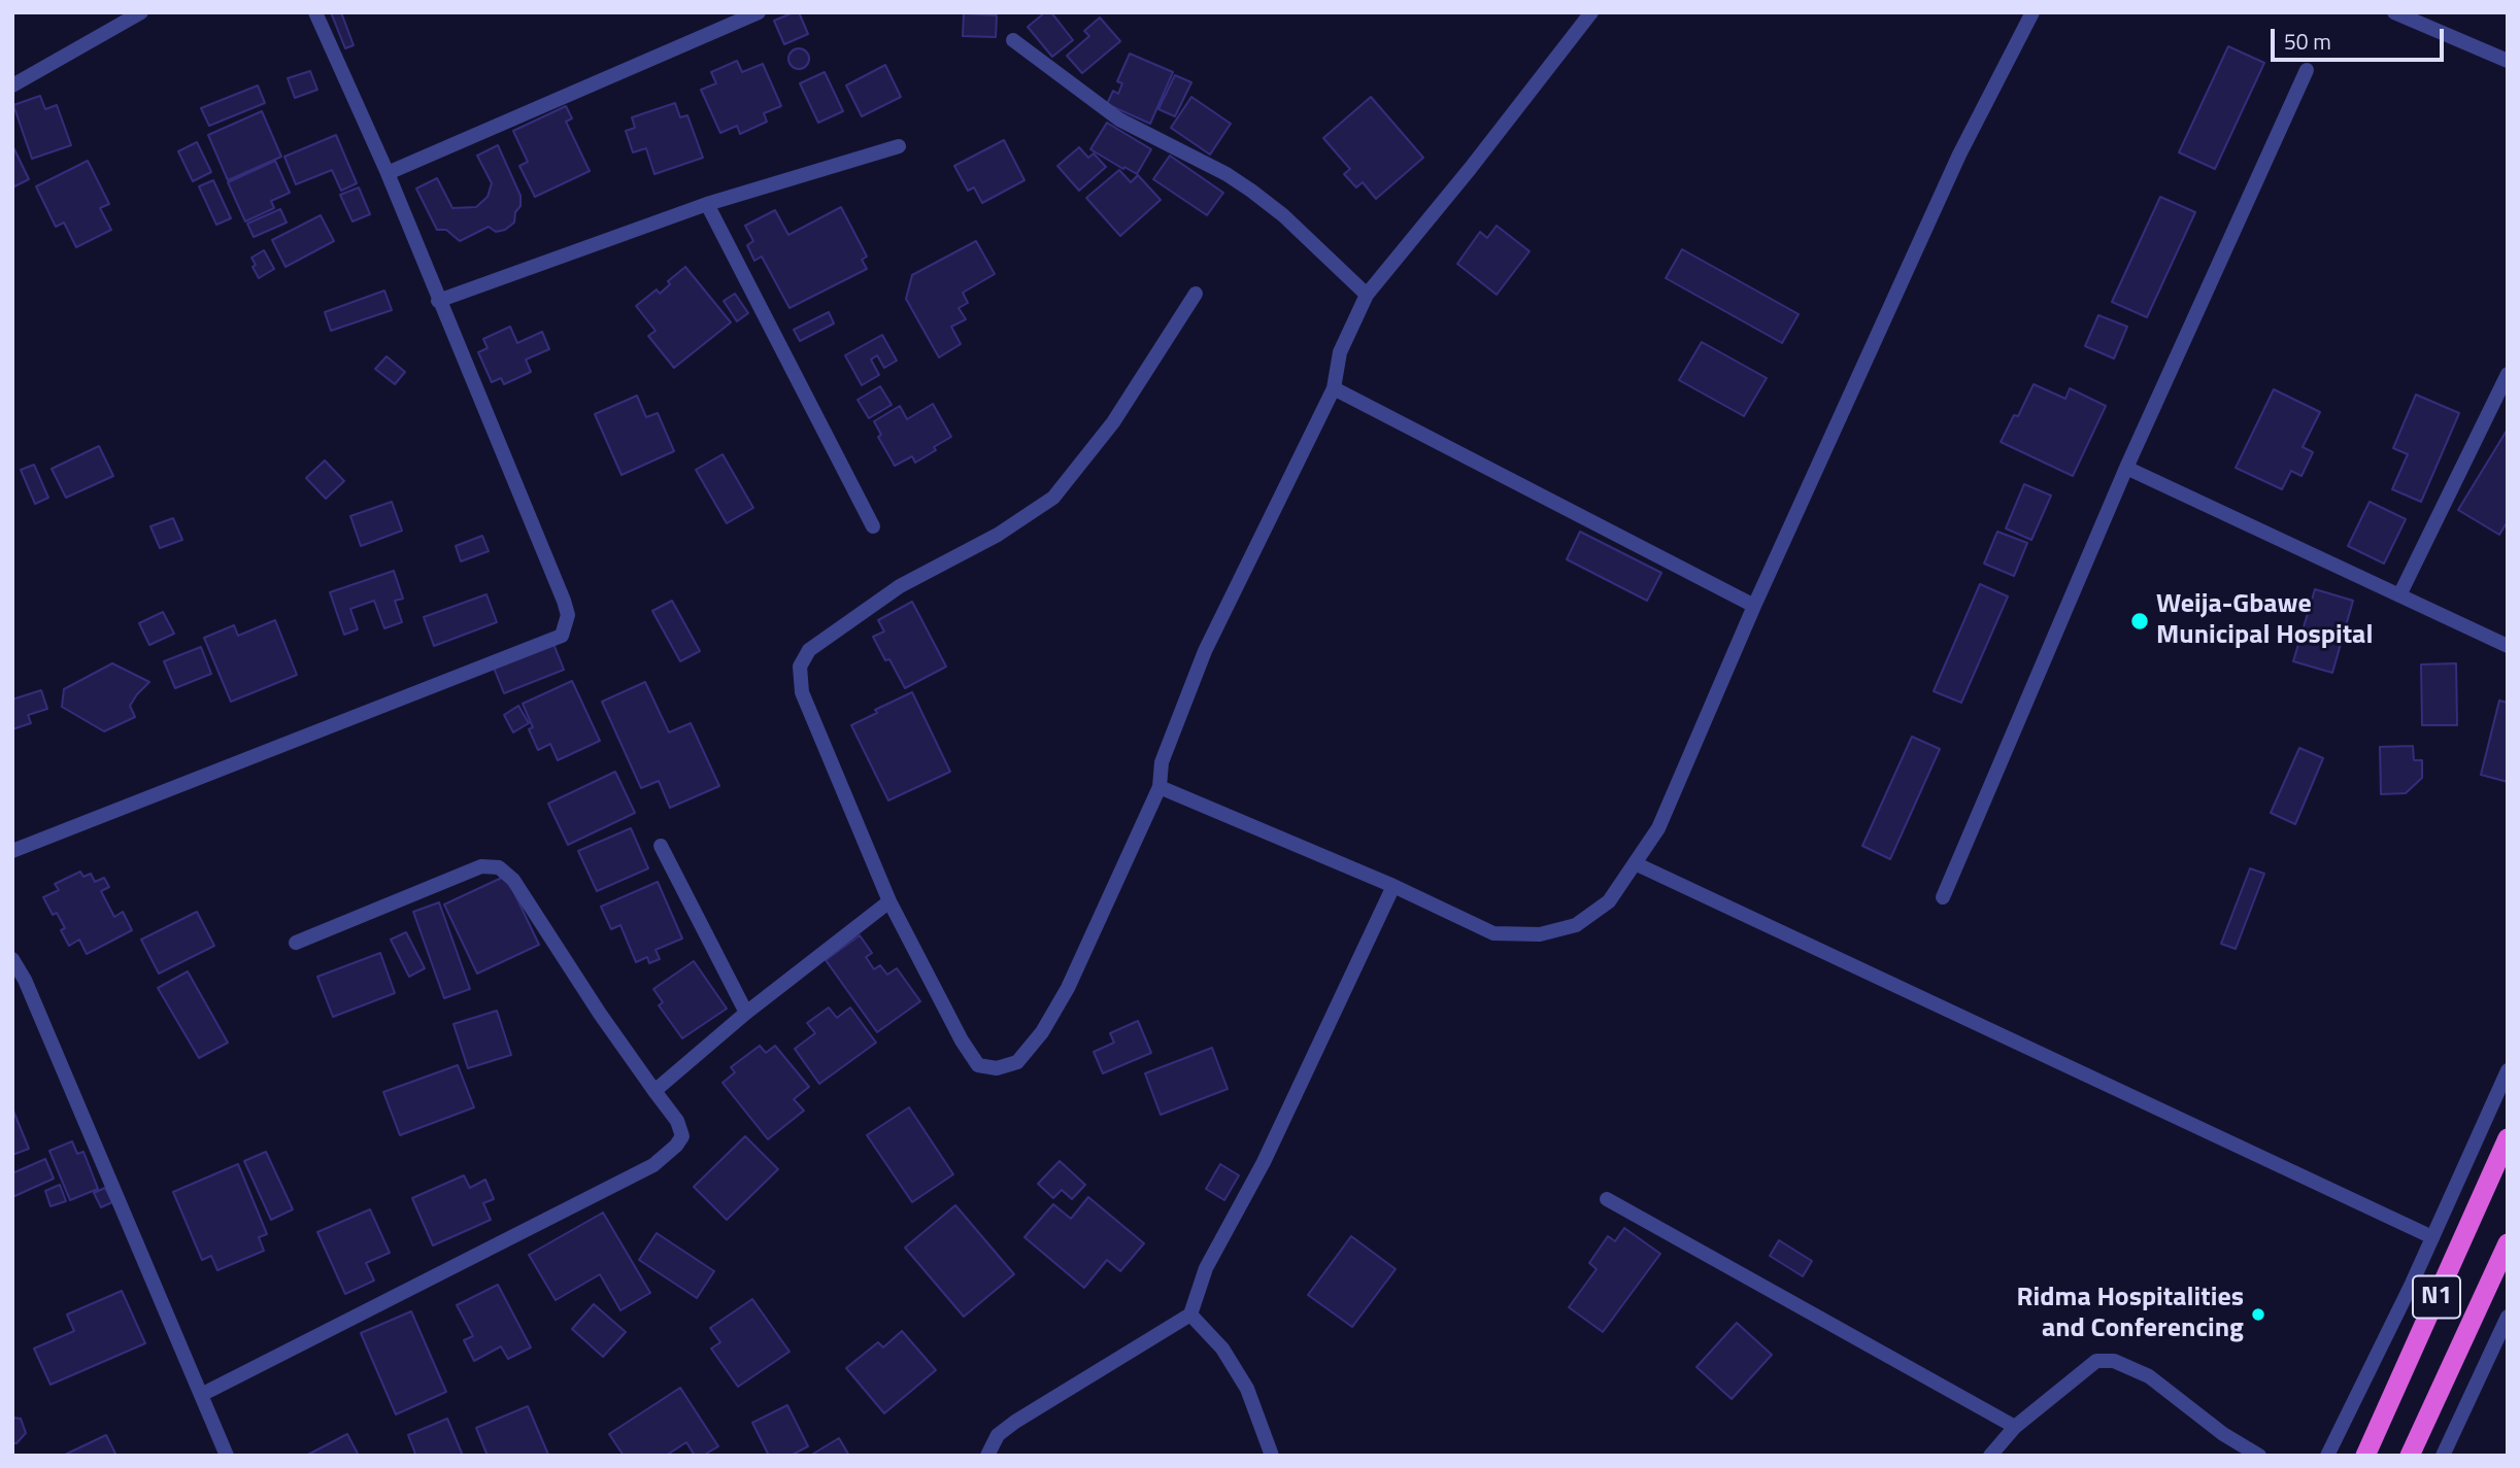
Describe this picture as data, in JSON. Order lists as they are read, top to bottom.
{
  "streets": {
    "highway": ["N1"]
  },
  "places": ["Weija-Gbawe Municipal Hospital", "Ridma Hospitalities and Conferencing"],
  "scale_bar": "50 m"
}
